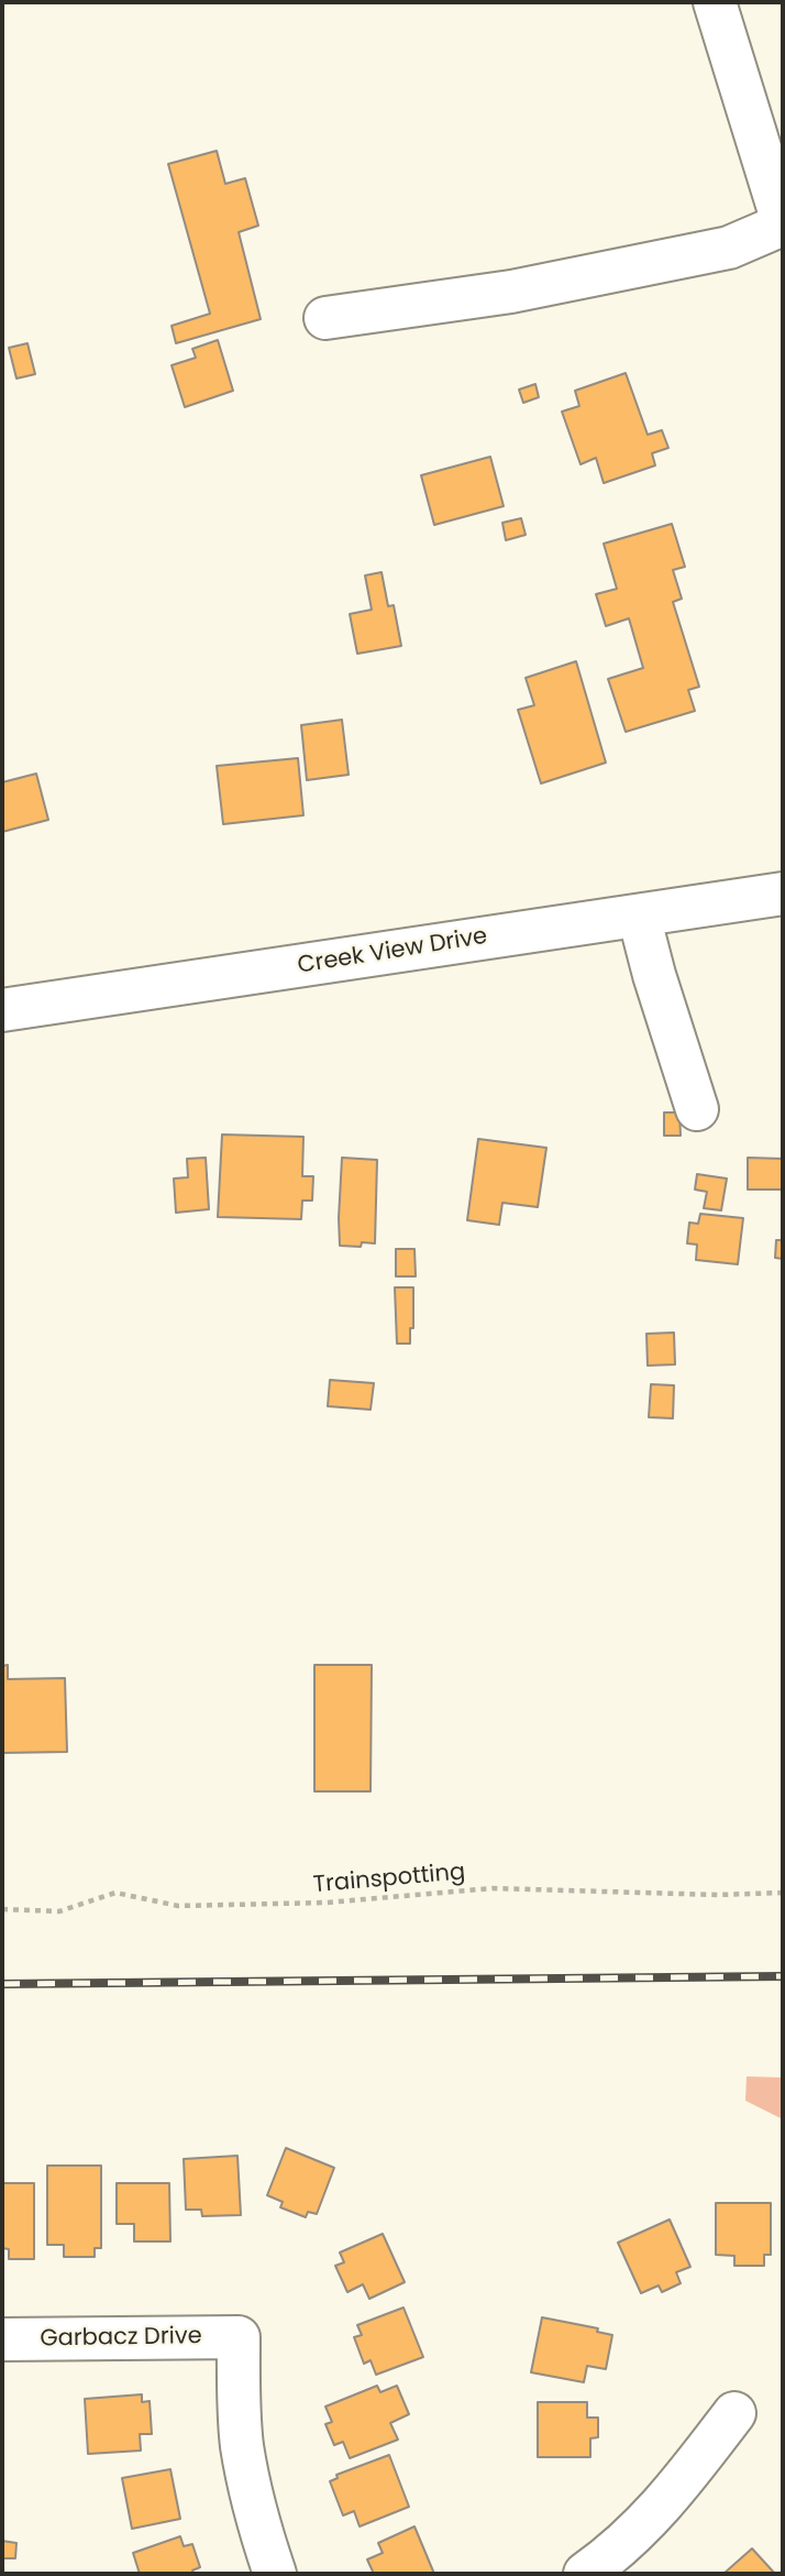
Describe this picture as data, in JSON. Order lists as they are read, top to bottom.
{
  "streets": {
    "street": ["Creek View Drive", "Garbacz Drive"],
    "path": ["Trainspotting"]
  }
}
